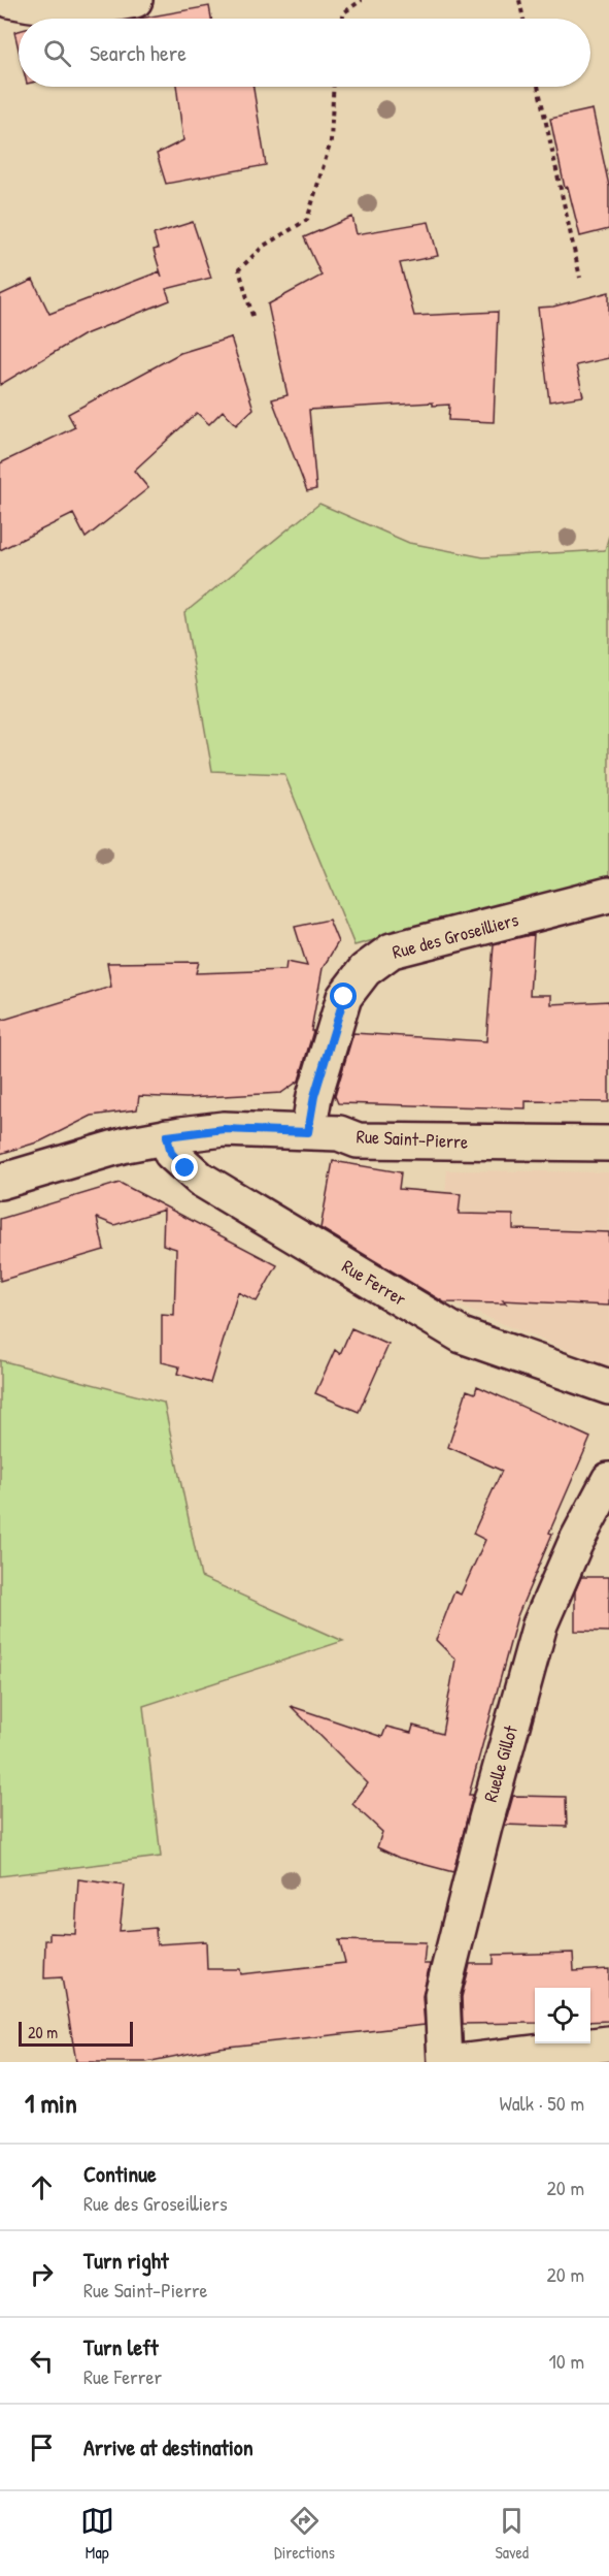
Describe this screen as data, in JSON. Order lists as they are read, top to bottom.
{
  "streets": {
    "street": [
      "Rue des Groseilliers",
      "Rue Saint-Pierre",
      "Rue Ferrer",
      "Ruelle Gillot"
    ]
  },
  "crossings": [
    ["Rue des Groseilliers", "Rue Saint-Pierre"],
    ["Rue Saint-Pierre", "Rue Ferrer"]
  ],
  "scale_bar": "20 m",
  "page": {
    "search": "Search here",
    "scale": "20 m",
    "heading": ["1 min", "Walk · 50 m"],
    "list": [
      ["Continue", "Rue des Groseilliers", "20 m"],
      ["Turn right", "Rue Saint-Pierre", "20 m"],
      ["Turn left", "Rue Ferrer", "10 m"],
      "Arrive at destination"
    ],
    "nav": ["Map", "Directions", "Saved"]
  }
}
